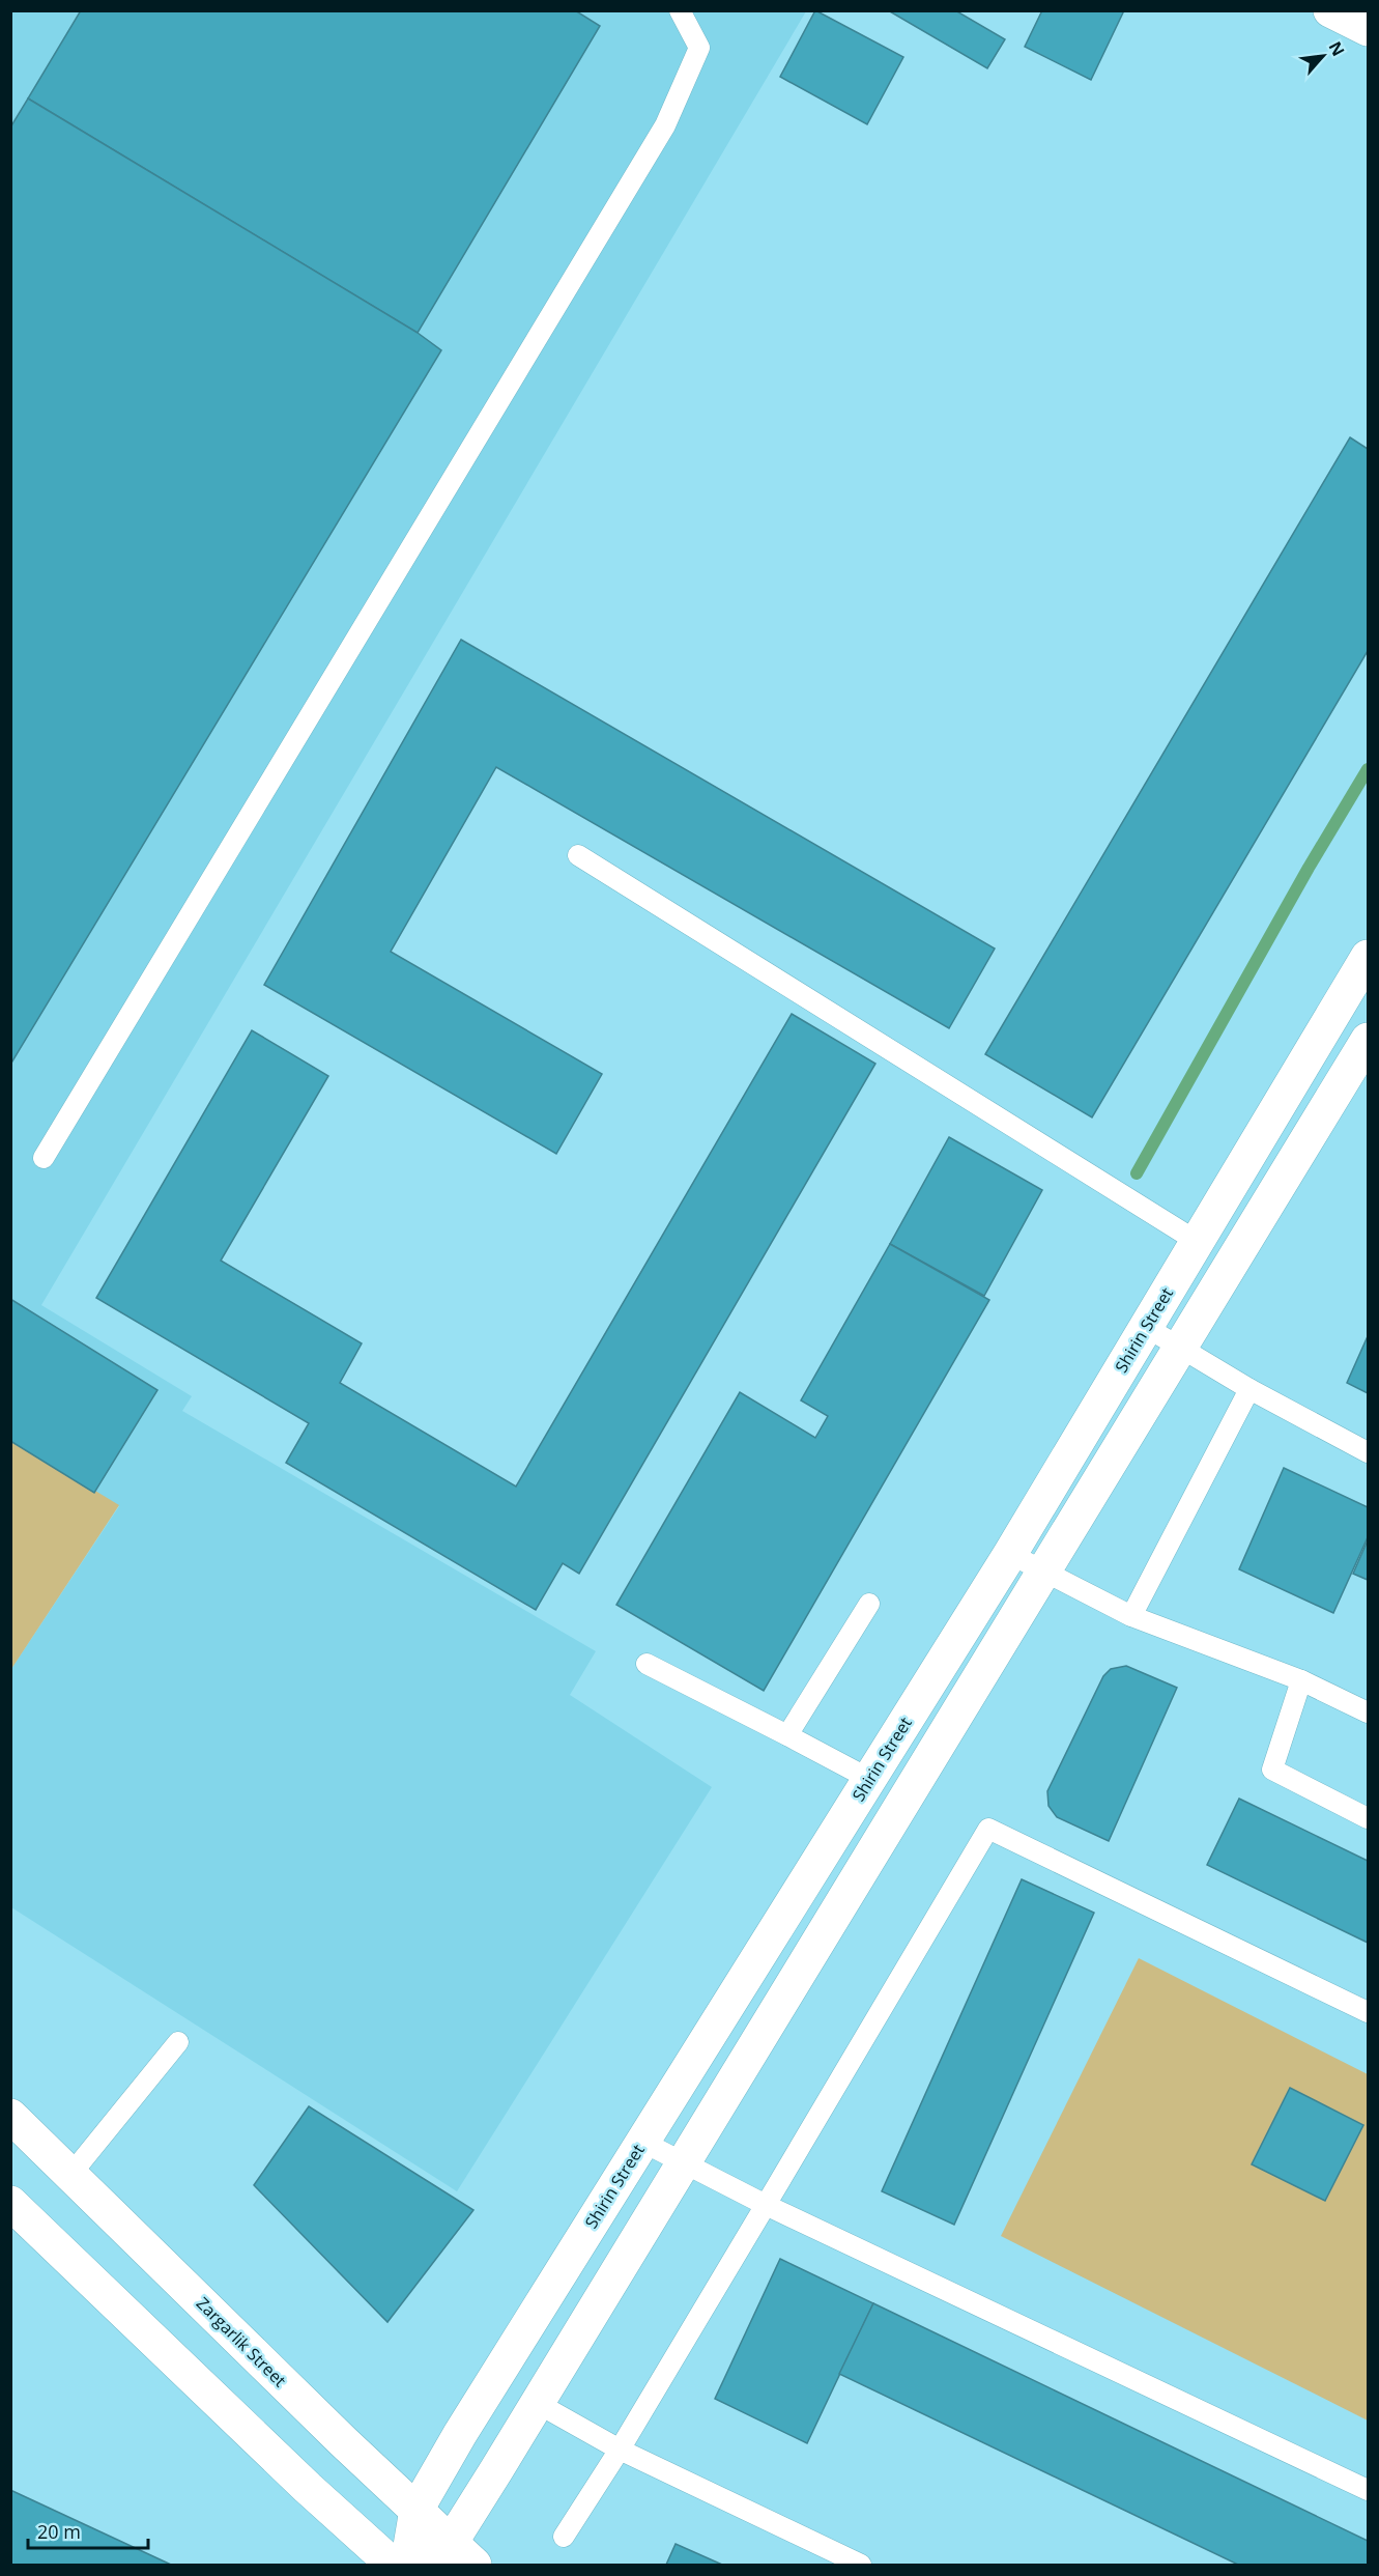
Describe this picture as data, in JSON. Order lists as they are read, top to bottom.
{
  "streets": {
    "main road": ["Shirin Street", "Zargarlik Street"]
  },
  "crossings": [
    ["Shirin Street", "Zargarlik Street"]
  ],
  "scale_bar": "20 m",
  "north": "top right"
}
